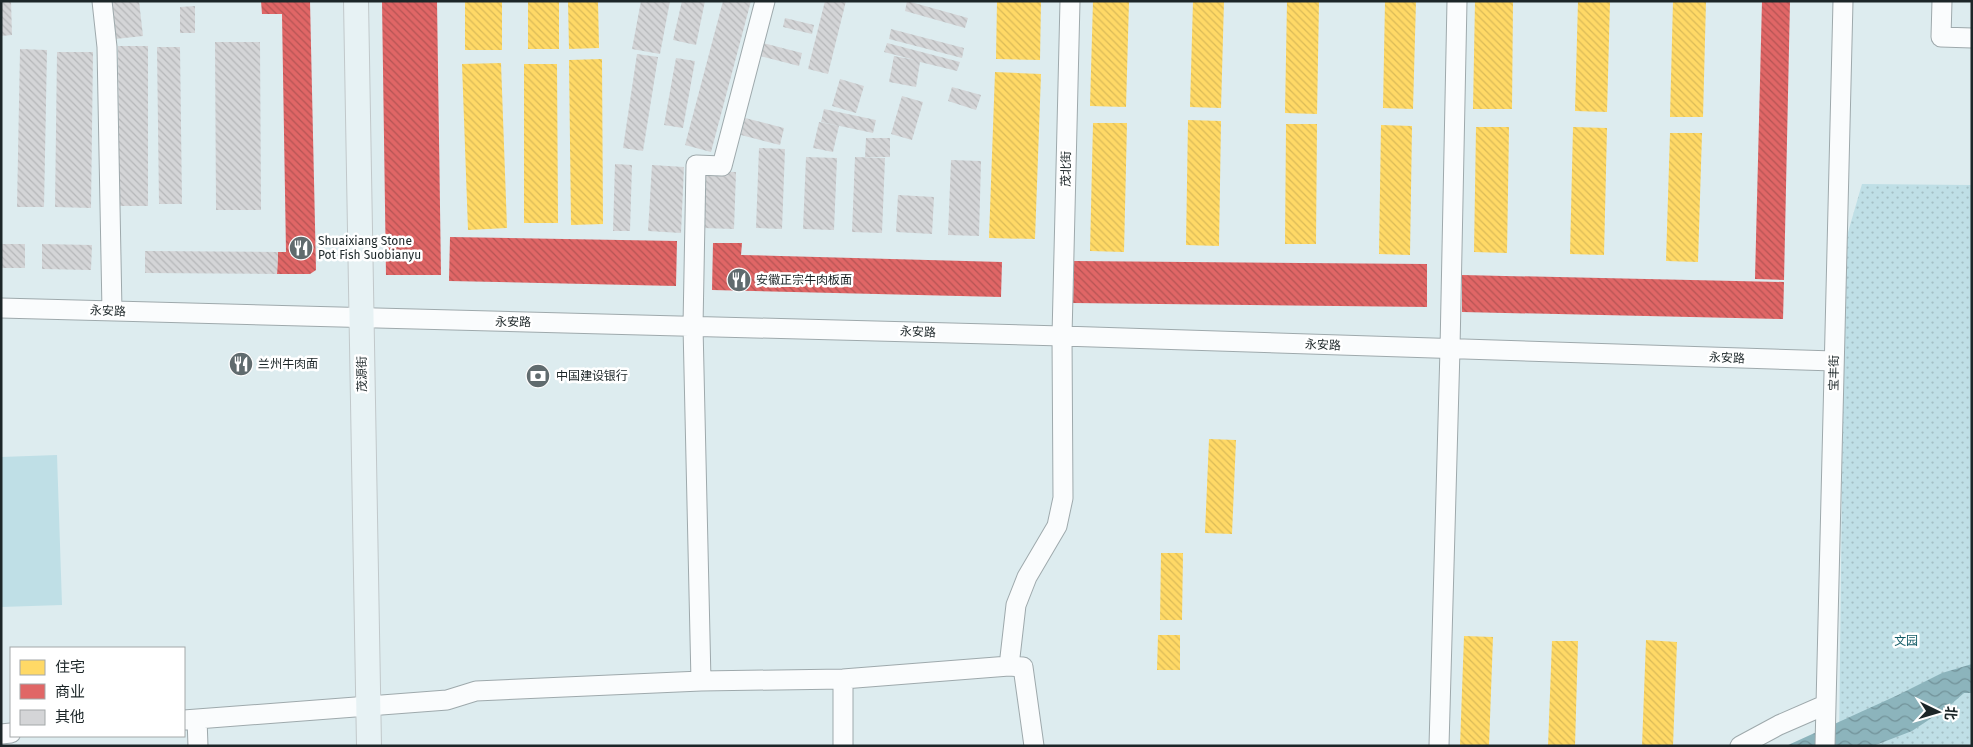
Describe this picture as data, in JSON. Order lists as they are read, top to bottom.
{
  "streets": {
    "main road": ["茂源街"],
    "street": ["茂北街", "永安路", "宝丰街"]
  },
  "crossings": [
    ["茂北街", "永安路"],
    ["永安路", "宝丰街"],
    ["永安路", "茂源街"]
  ],
  "parks": ["文园"],
  "places": {
    "restaurant": ["Shuaixiang Stone Pot Fish Suobianyu", "安徽正宗牛肉板面", "兰州牛肉面"],
    "bank": ["中国建设银行"]
  },
  "legend": ["住宅", "商业", "其他"],
  "north": "right"
}
